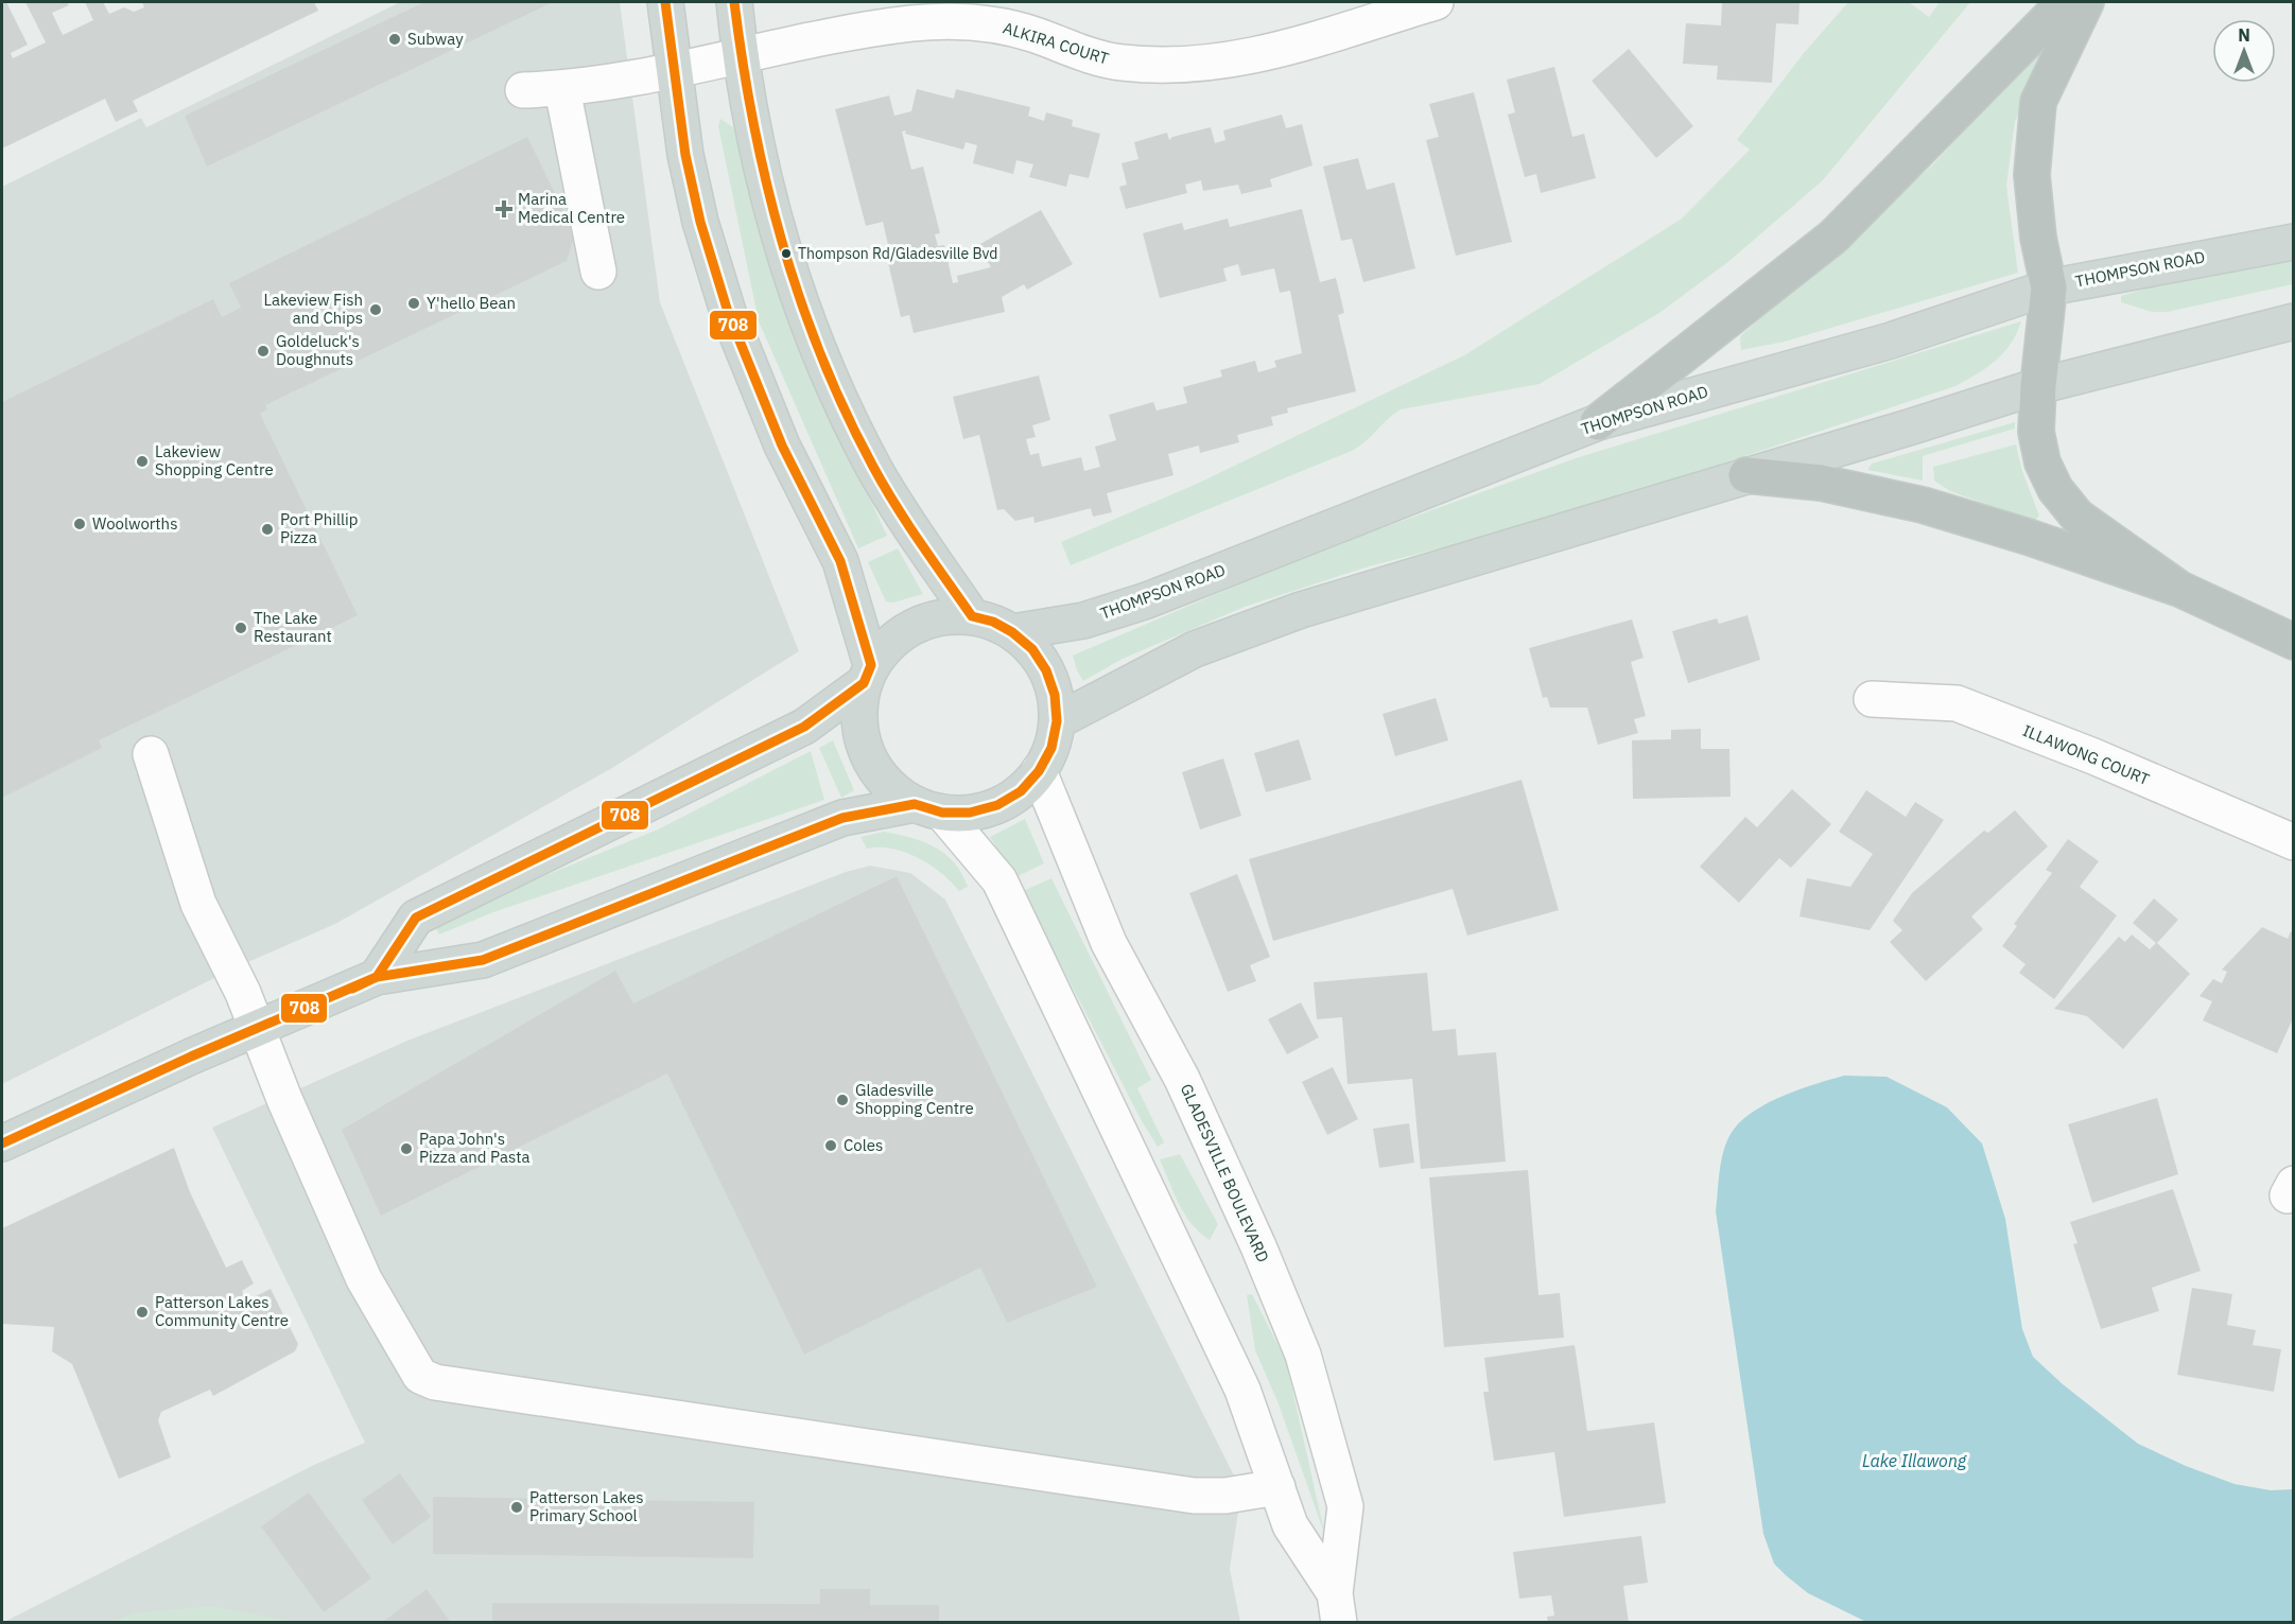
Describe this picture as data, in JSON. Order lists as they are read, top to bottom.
{
  "streets": {
    "main road": ["THOMPSON ROAD"],
    "street": ["ALKIRA COURT", "ILLAWONG COURT", "GLADESVILLE BOULEVARD"]
  },
  "crossings": [
    ["THOMPSON ROAD", "GLADESVILLE BOULEVARD"]
  ],
  "water": ["Lake Illawong"],
  "places": {
    "other": [
      "Subway",
      "Thompson Rd/Gladesville Bvd",
      "Y'hello Bean",
      "Lakeview Fish and Chips",
      "Goldeluck's Doughnuts",
      "Lakeview Shopping Centre",
      "Woolworths",
      "Port Phillip Pizza",
      "The Lake Restaurant",
      "Gladesville Shopping Centre",
      "Coles",
      "Papa John's Pizza and Pasta",
      "Patterson Lakes Community Centre",
      "Patterson Lakes Primary School"
    ],
    "health": ["Marina Medical Centre"]
  },
  "lines": ["transit line 708"],
  "north": "top"
}
